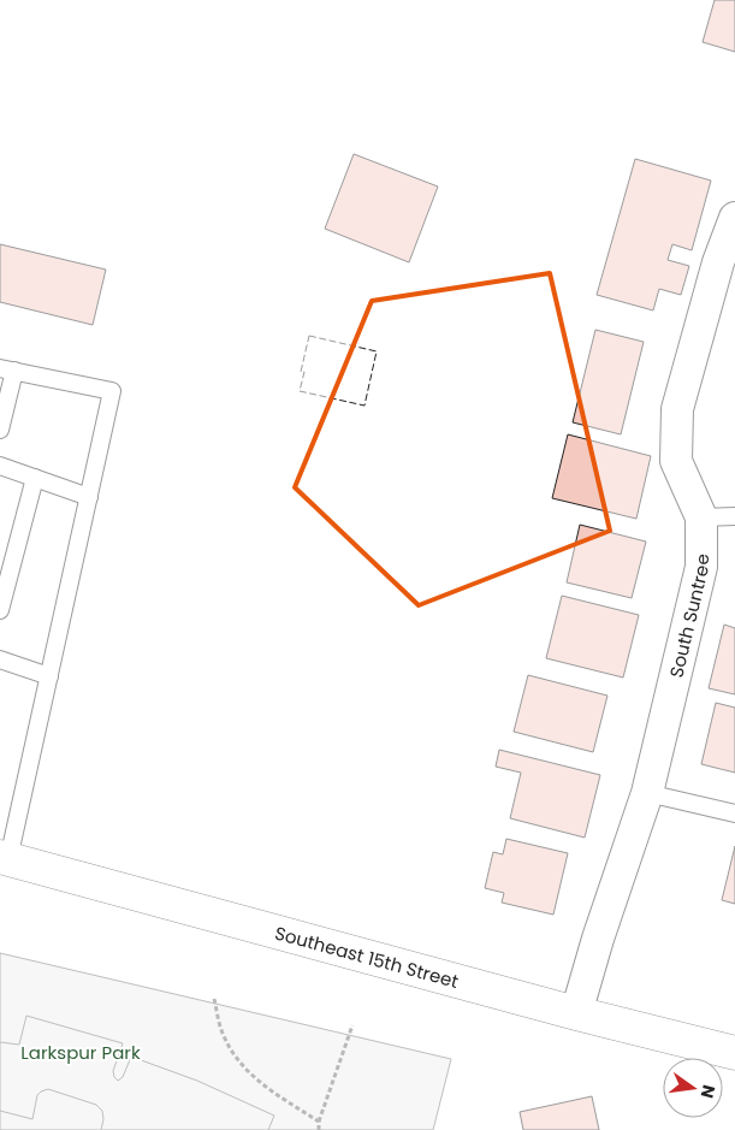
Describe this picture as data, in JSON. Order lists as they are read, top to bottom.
{
  "streets": {
    "main road": ["Southeast 15th Street"],
    "street": ["South Suntree"]
  },
  "crossings": [
    ["South Suntree", "Southeast 15th Street"]
  ],
  "parks": ["Larkspur Park"],
  "north": "right"
}
